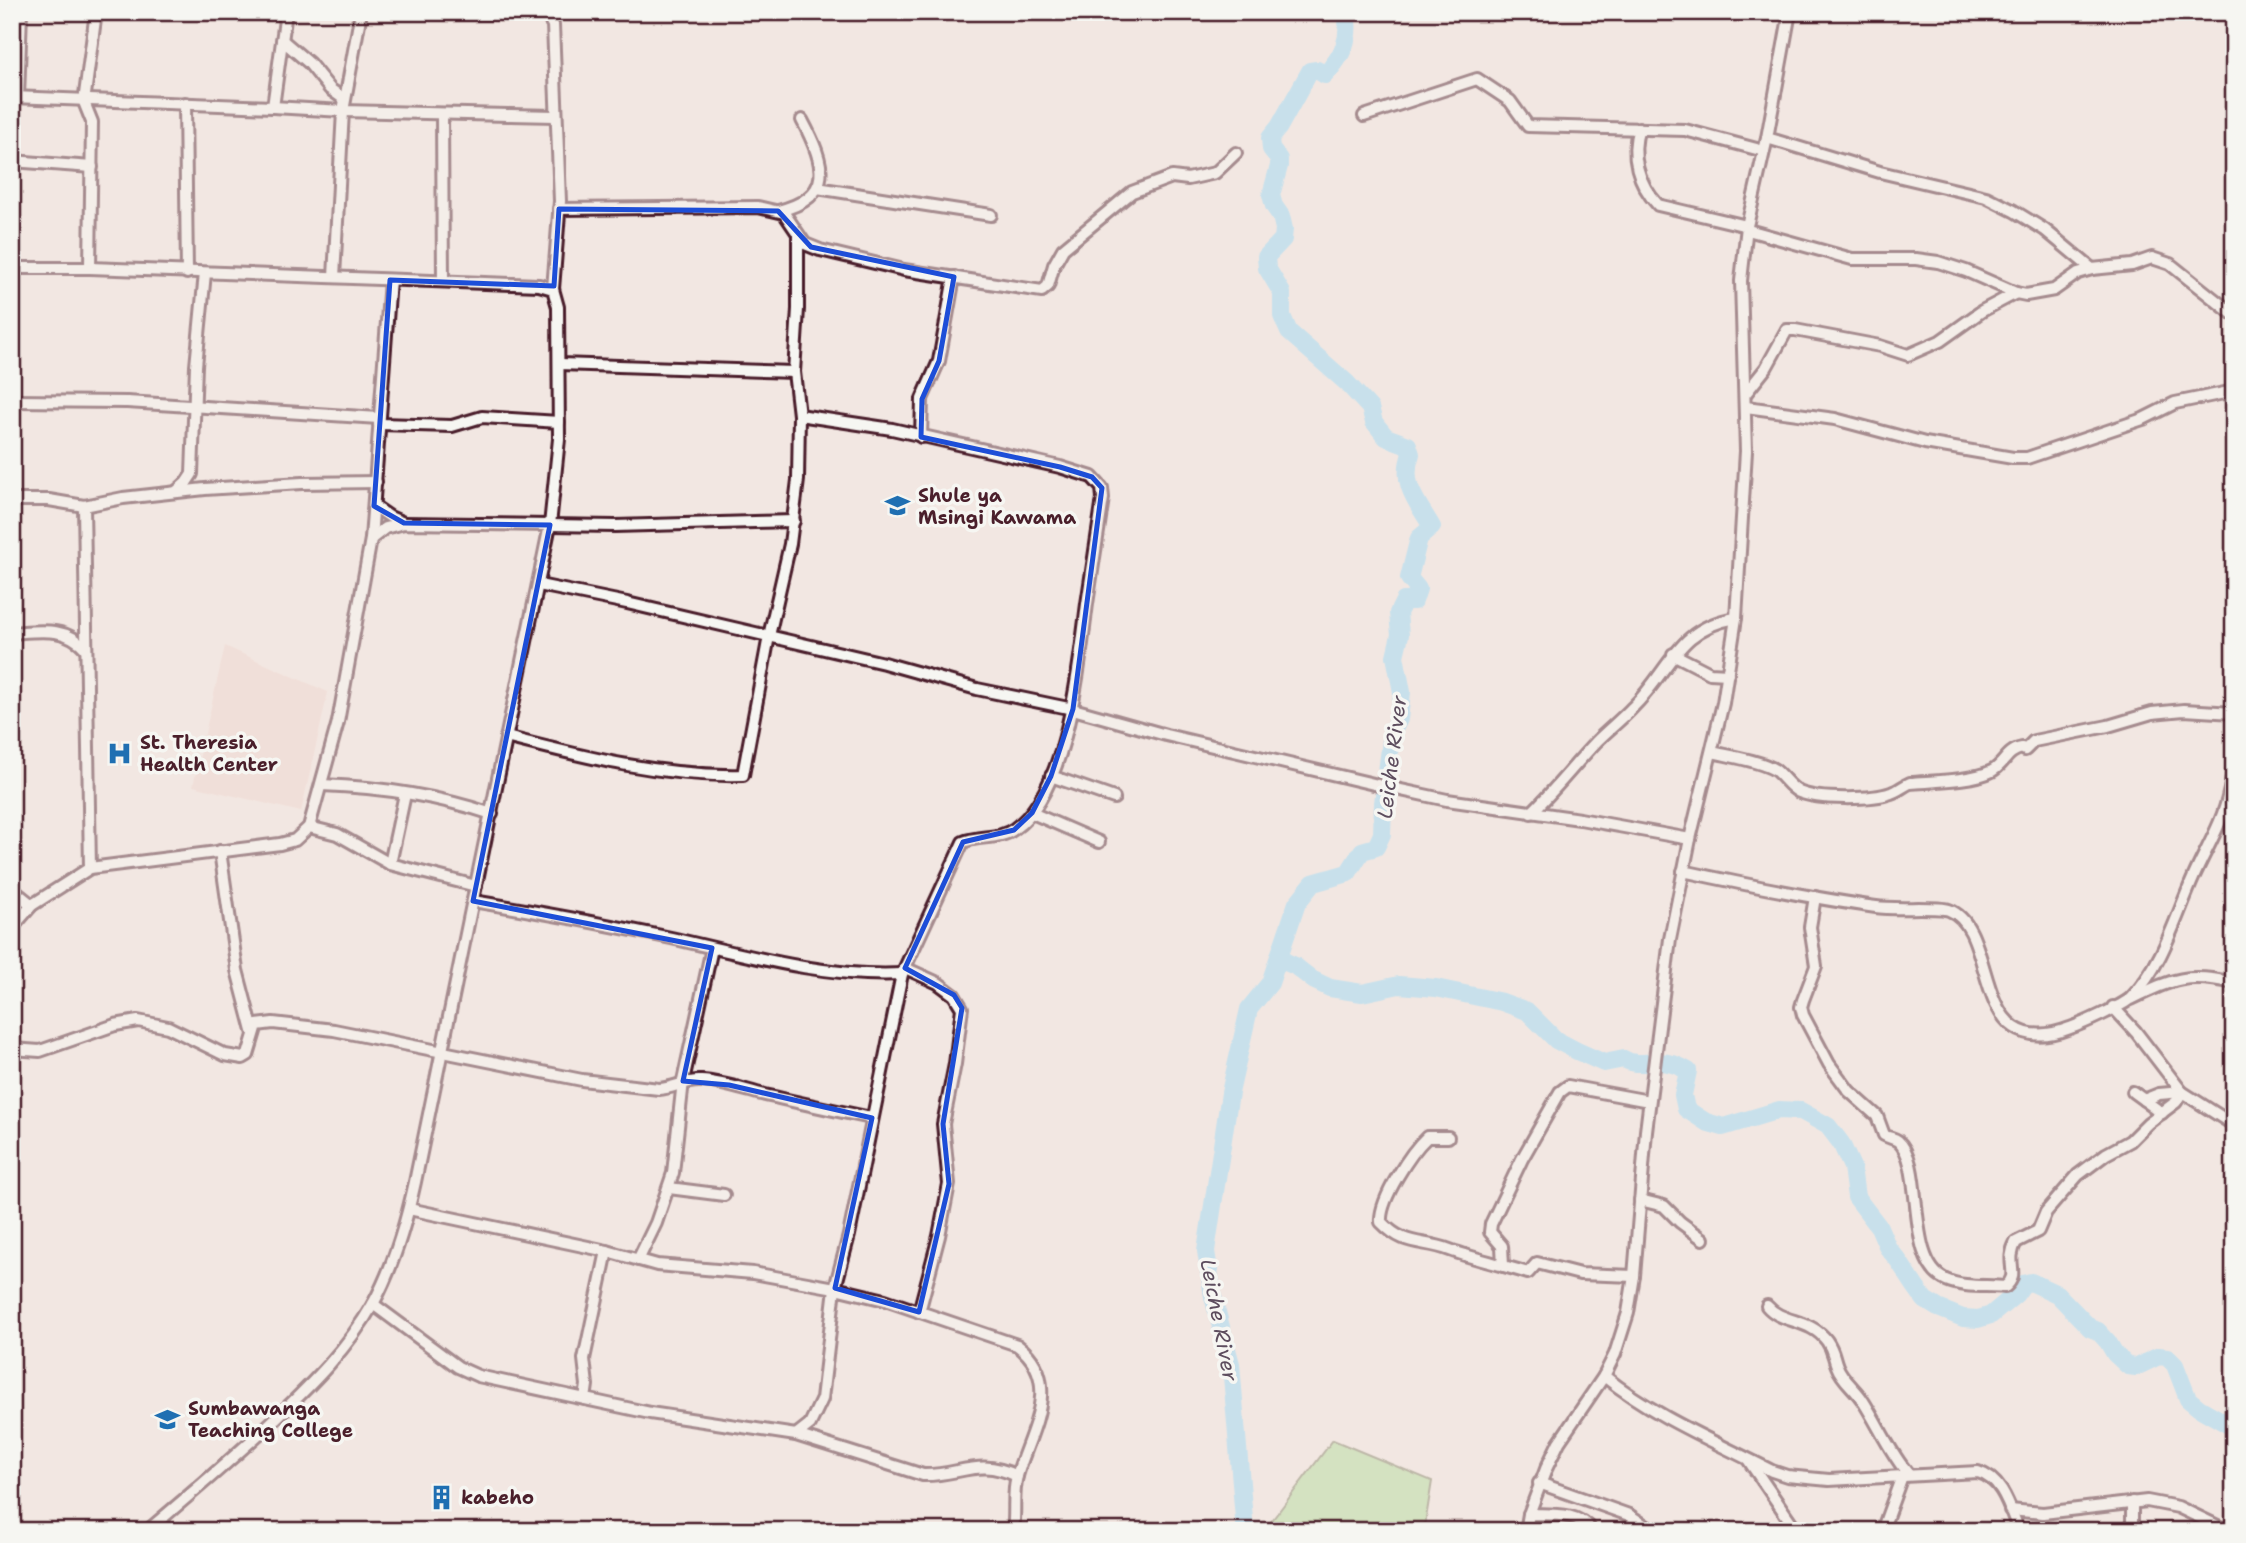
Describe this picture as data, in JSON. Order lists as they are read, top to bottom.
{
  "water": ["Leiche River"],
  "places": {
    "school or university": ["Shule ya Msingi Kawama", "Sumbawanga Teaching College"],
    "hospital": ["St. Theresia Health Center"],
    "building": ["kabeho"]
  }
}
